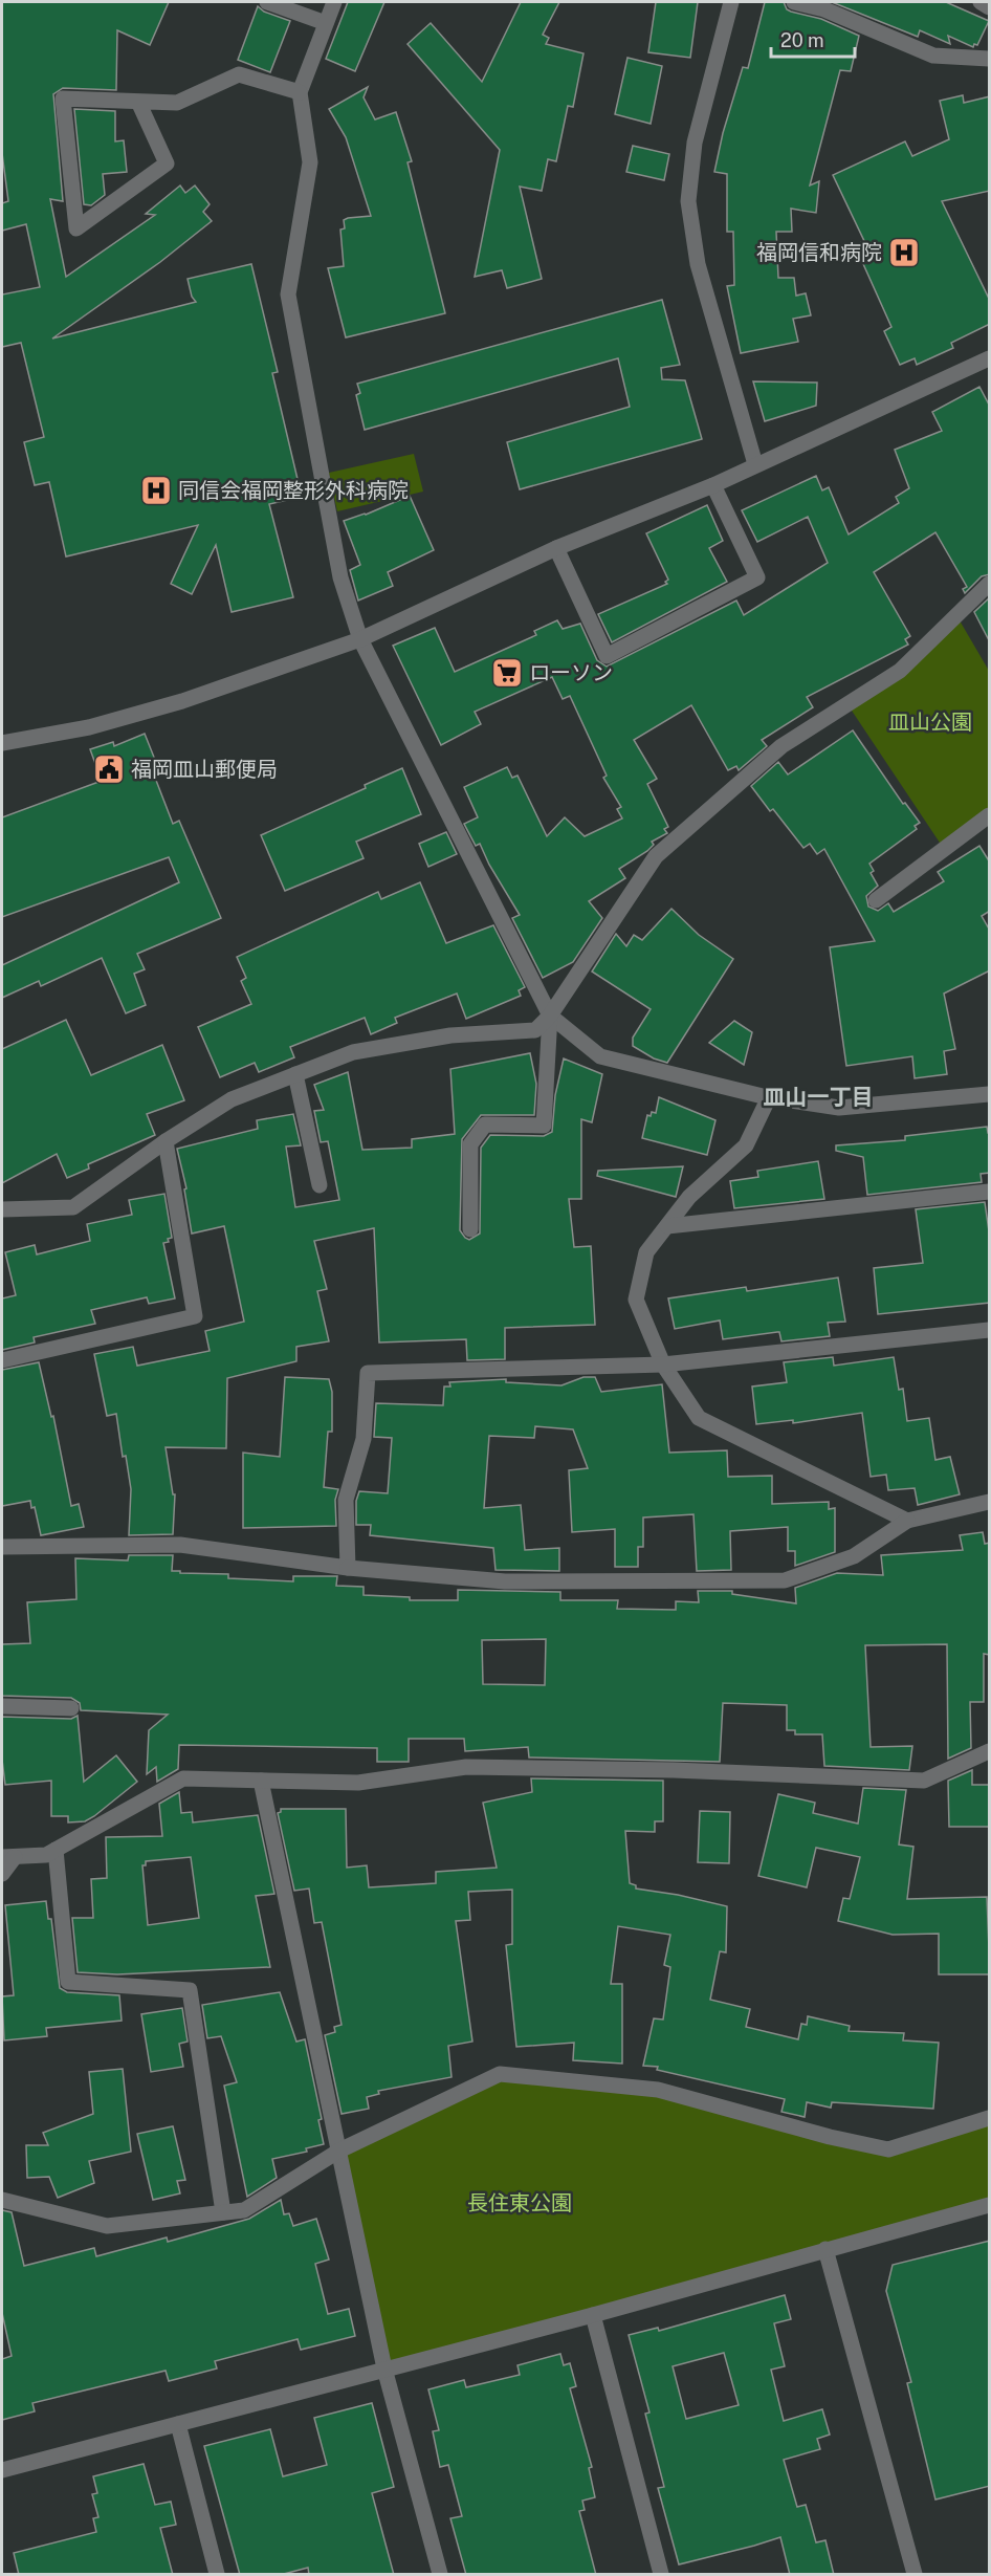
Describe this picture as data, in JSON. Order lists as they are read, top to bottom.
{
  "districts": ["皿山一丁目"],
  "parks": ["皿山公園", "長住東公園"],
  "places": {
    "hospital": ["福岡信和病院", "同信会福岡整形外科病院"],
    "supermarket": ["ローソン"],
    "public building": ["福岡皿山郵便局"]
  },
  "scale_bar": "20 m"
}
